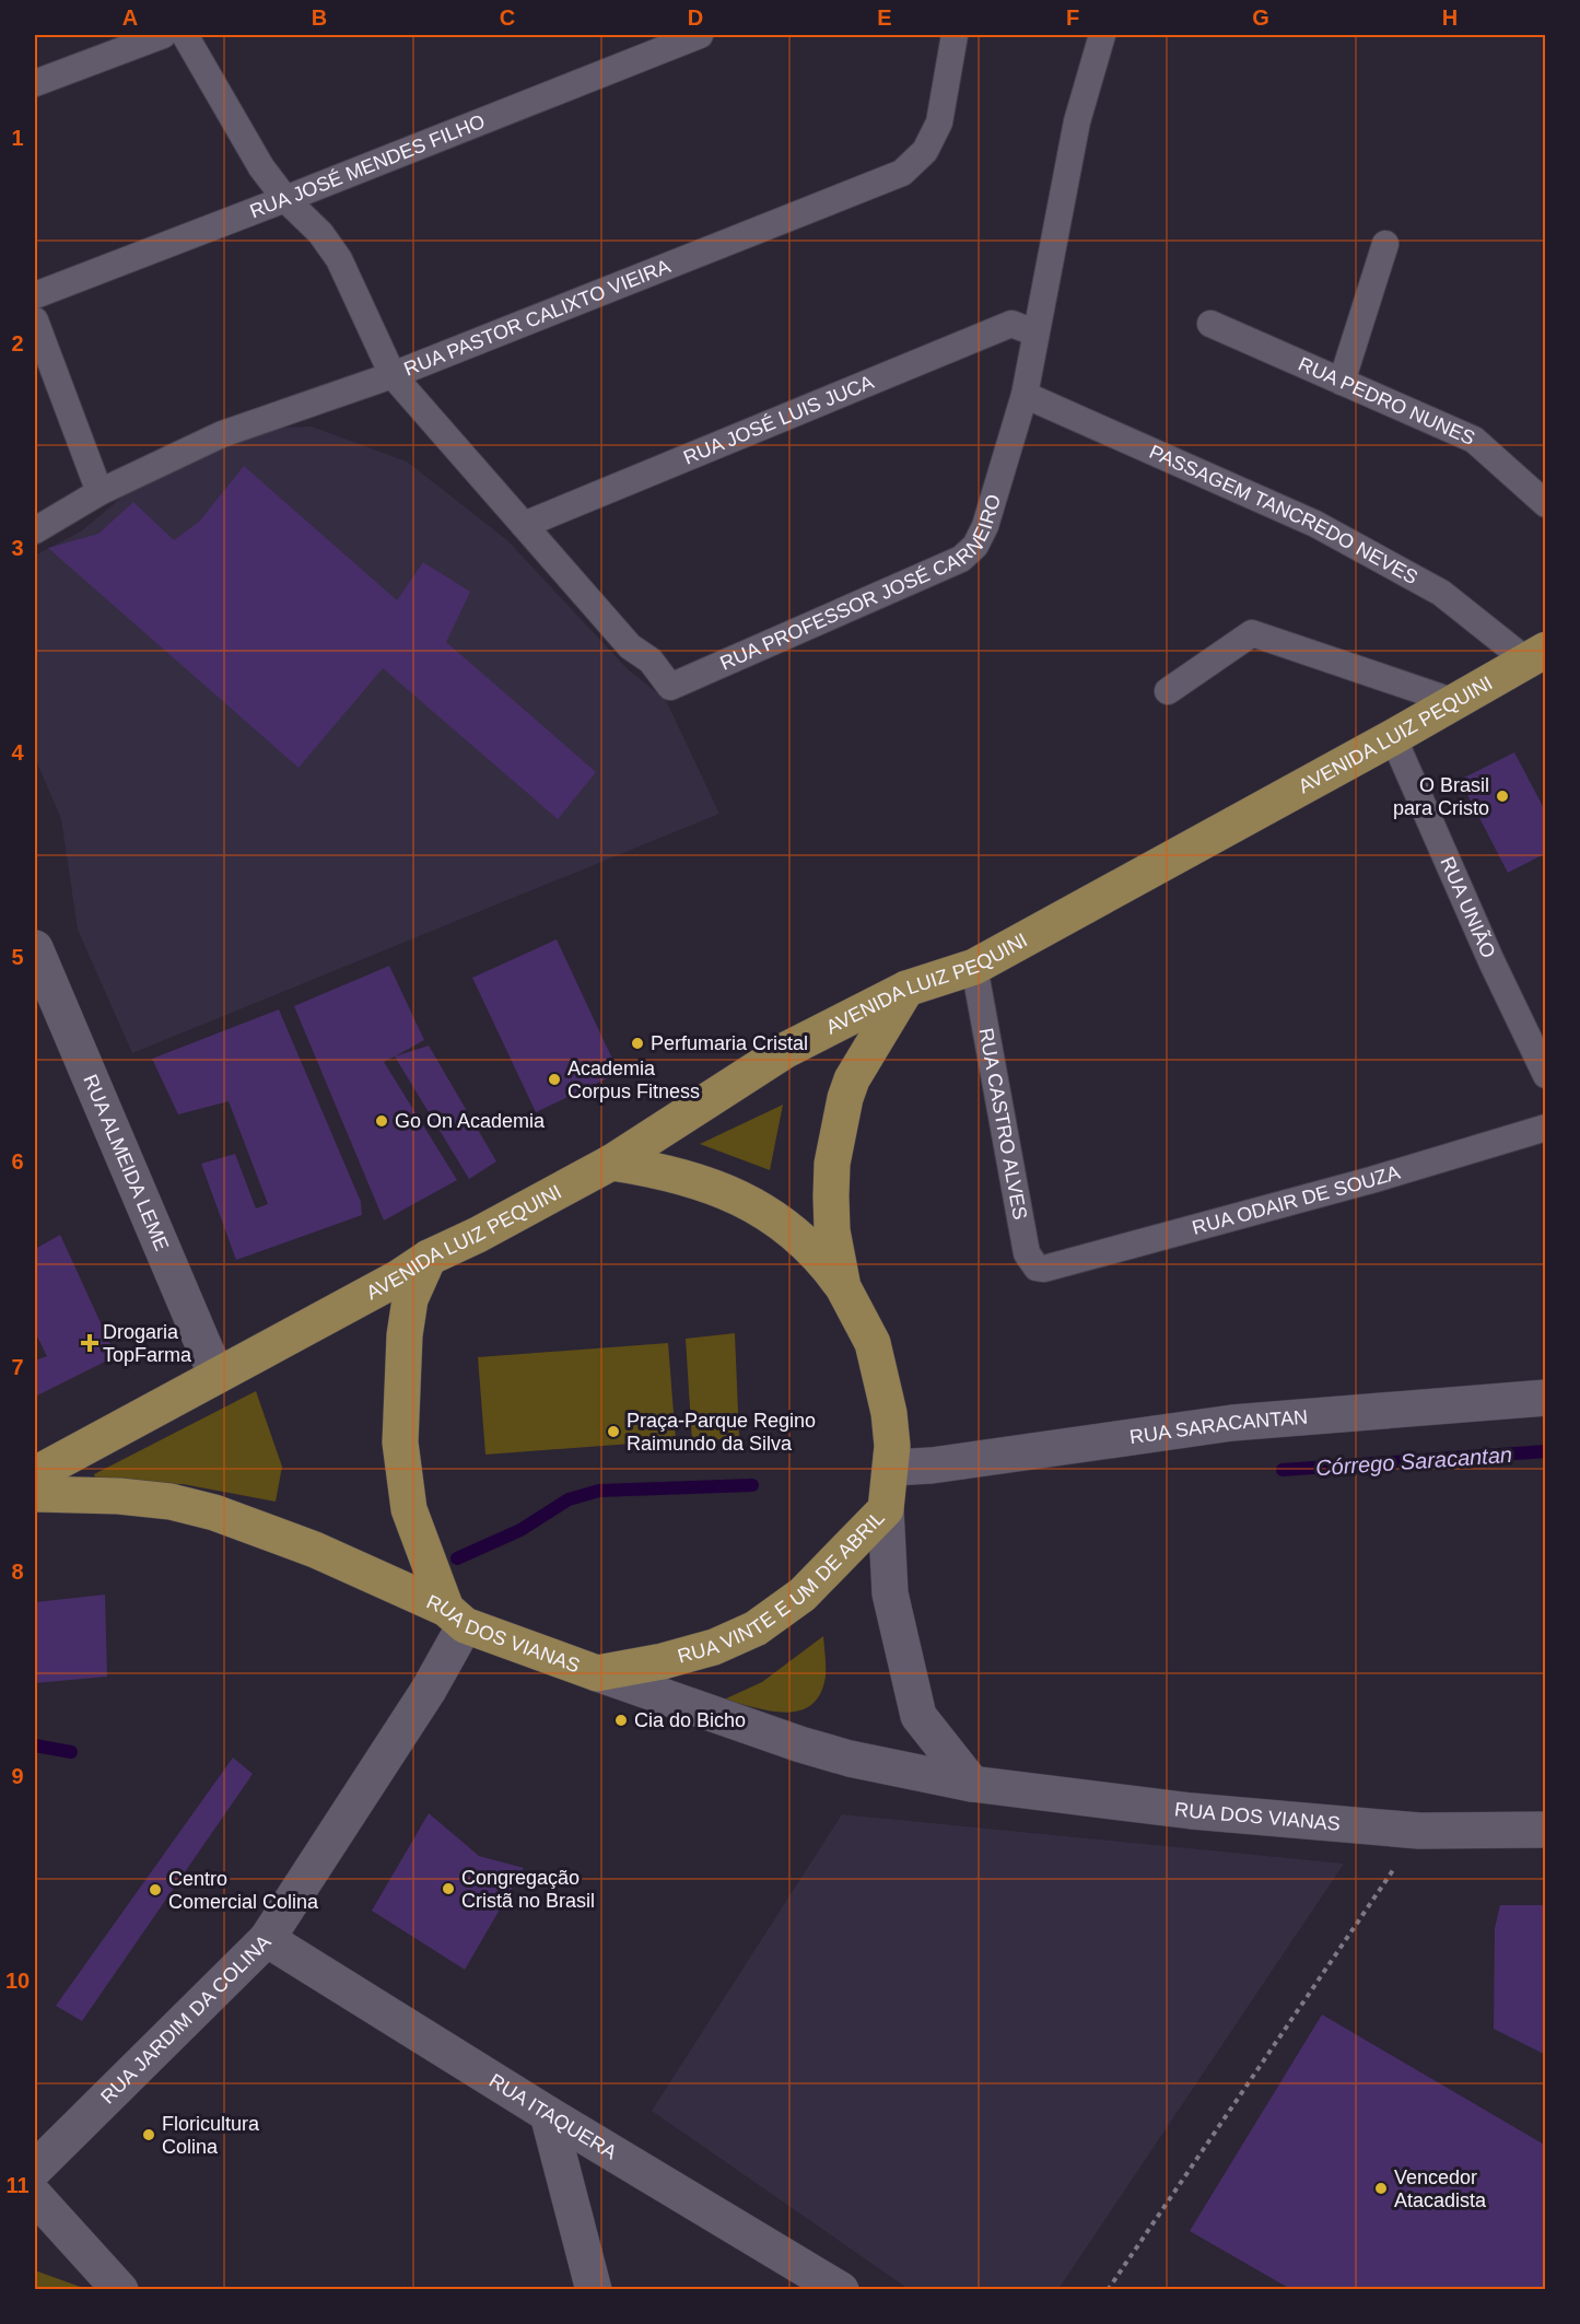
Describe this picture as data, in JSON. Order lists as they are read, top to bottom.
{
  "streets": {
    "main road": ["AVENIDA LUIZ PEQUINI", "RUA VINTE E UM DE ABRIL", "RUA DOS VIANAS"],
    "street": [
      "RUA ALMEIDA LEME",
      "RUA SARACANTAN",
      "RUA JARDIM DA COLINA",
      "RUA ITAQUERA"
    ],
    "lane": [
      "RUA JOSÉ MENDES FILHO",
      "RUA PASTOR CALIXTO VIEIRA",
      "RUA PEDRO NUNES",
      "RUA JOSÉ LUIS JUCA",
      "PASSAGEM TANCREDO NEVES",
      "RUA PROFESSOR JOSÉ CARNEIRO",
      "RUA UNIÃO",
      "RUA CASTRO ALVES",
      "RUA ODAIR DE SOUZA"
    ]
  },
  "crossings": [
    ["RUA JOSÉ MENDES FILHO", "RUA PROFESSOR JOSÉ CARNEIRO"],
    ["RUA PASTOR CALIXTO VIEIRA", "RUA PROFESSOR JOSÉ CARNEIRO"],
    ["RUA JOSÉ LUIS JUCA", "RUA PROFESSOR JOSÉ CARNEIRO"],
    ["PASSAGEM TANCREDO NEVES", "RUA PROFESSOR JOSÉ CARNEIRO"],
    ["PASSAGEM TANCREDO NEVES", "AVENIDA LUIZ PEQUINI"],
    ["AVENIDA LUIZ PEQUINI", "RUA UNIÃO"],
    ["AVENIDA LUIZ PEQUINI", "RUA CASTRO ALVES"],
    ["AVENIDA LUIZ PEQUINI", "RUA ALMEIDA LEME"],
    ["AVENIDA LUIZ PEQUINI", "RUA VINTE E UM DE ABRIL"],
    ["RUA CASTRO ALVES", "RUA ODAIR DE SOUZA"],
    ["RUA SARACANTAN", "RUA VINTE E UM DE ABRIL"],
    ["RUA VINTE E UM DE ABRIL", "RUA DOS VIANAS"],
    ["RUA DOS VIANAS", "RUA JARDIM DA COLINA"],
    ["RUA JARDIM DA COLINA", "RUA ITAQUERA"]
  ],
  "water": ["Córrego Saracantan"],
  "places": {
    "other": [
      "O Brasil para Cristo",
      "Perfumaria Cristal",
      "Academia Corpus Fitness",
      "Go On Academia",
      "Praça-Parque Regino Raimundo da Silva",
      "Cia do Bicho",
      "Congregação Cristã no Brasil",
      "Centro Comercial Colina",
      "Floricultura Colina",
      "Vencedor Atacadista"
    ],
    "health": ["Drogaria TopFarma"]
  },
  "grid": {
    "columns": [
      "A",
      "B",
      "C",
      "D",
      "E",
      "F",
      "G",
      "H"
    ],
    "rows": [
      "1",
      "2",
      "3",
      "4",
      "5",
      "6",
      "7",
      "8",
      "9",
      "10",
      "11"
    ]
  }
}
